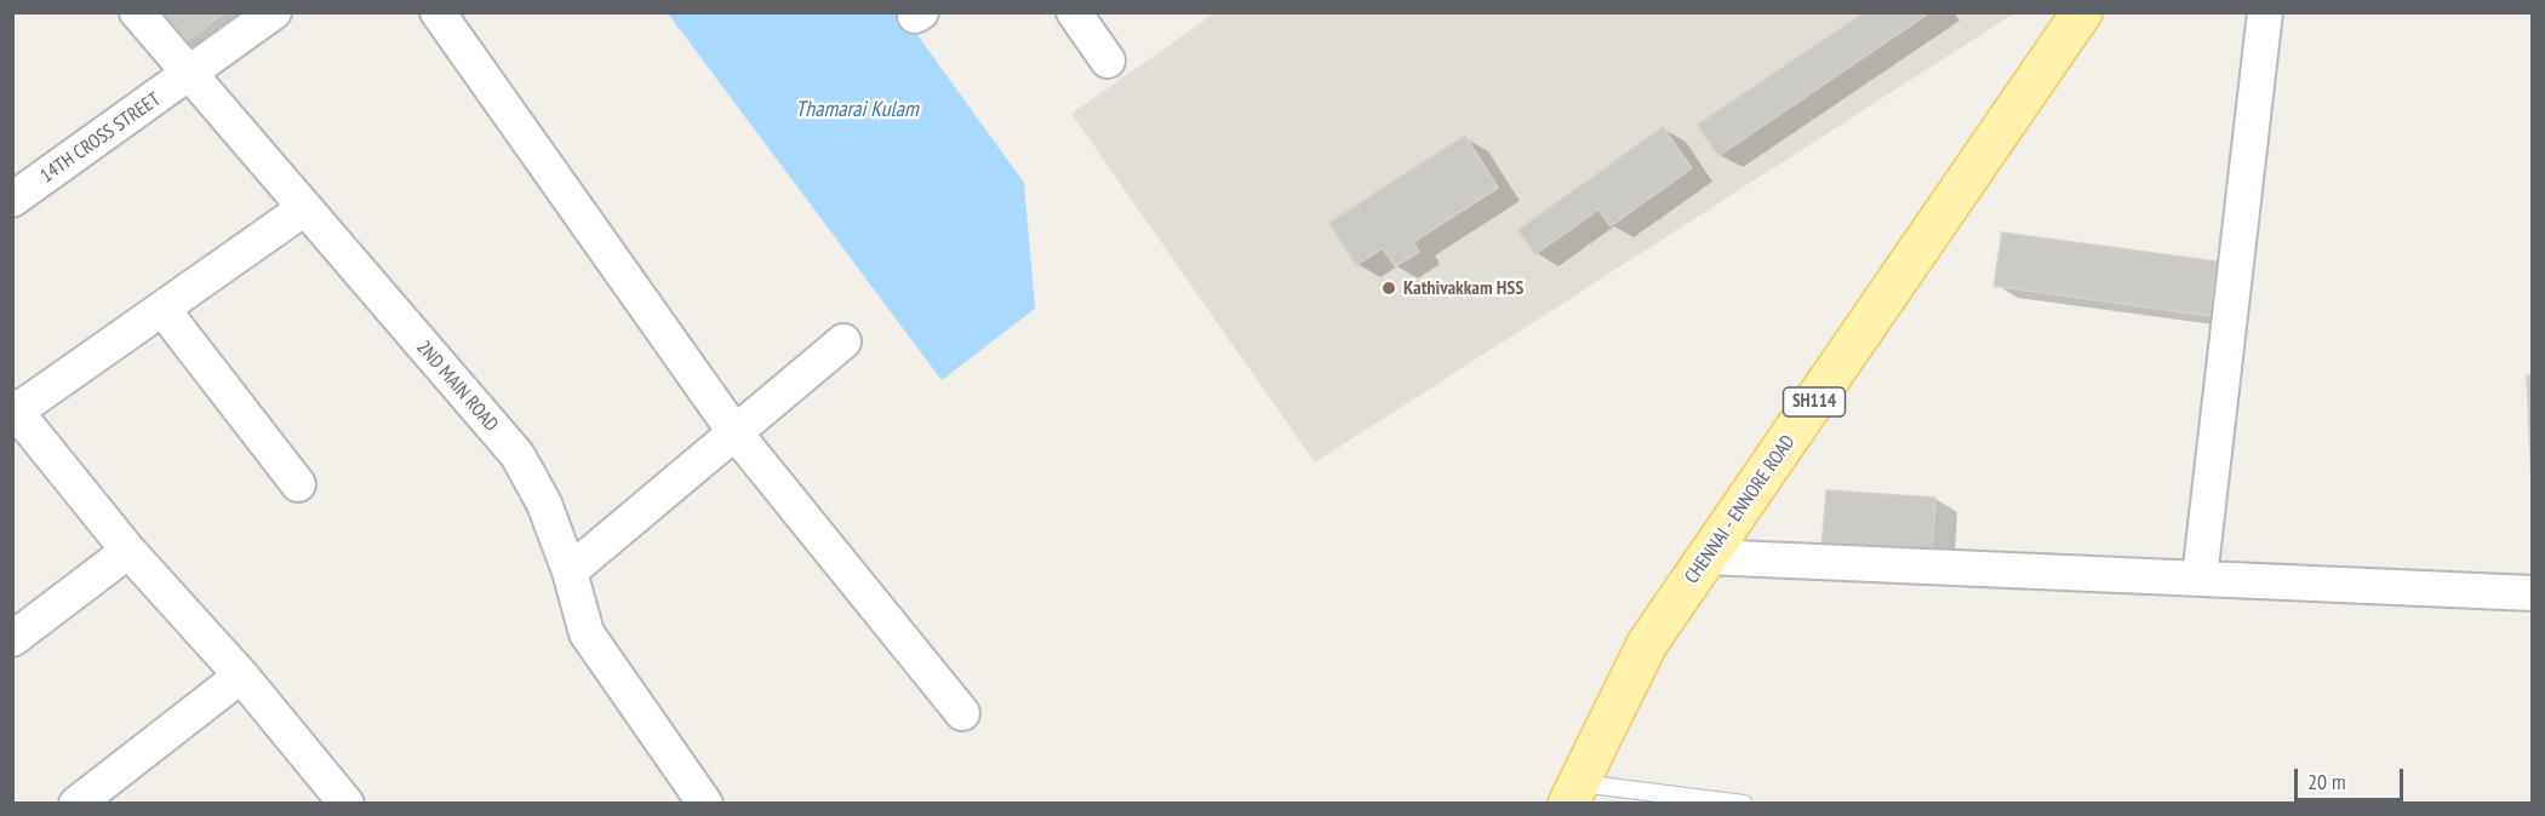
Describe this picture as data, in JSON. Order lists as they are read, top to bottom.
{
  "streets": {
    "main road": ["SH114", "CHENNAI - ENNORE ROAD"],
    "street": ["14TH CROSS STREET", "2ND MAIN ROAD"]
  },
  "crossings": [
    ["14TH CROSS STREET", "2ND MAIN ROAD"]
  ],
  "water": ["Thamarai Kulam"],
  "places": ["Kathivakkam HSS"],
  "scale_bar": "20 m"
}
